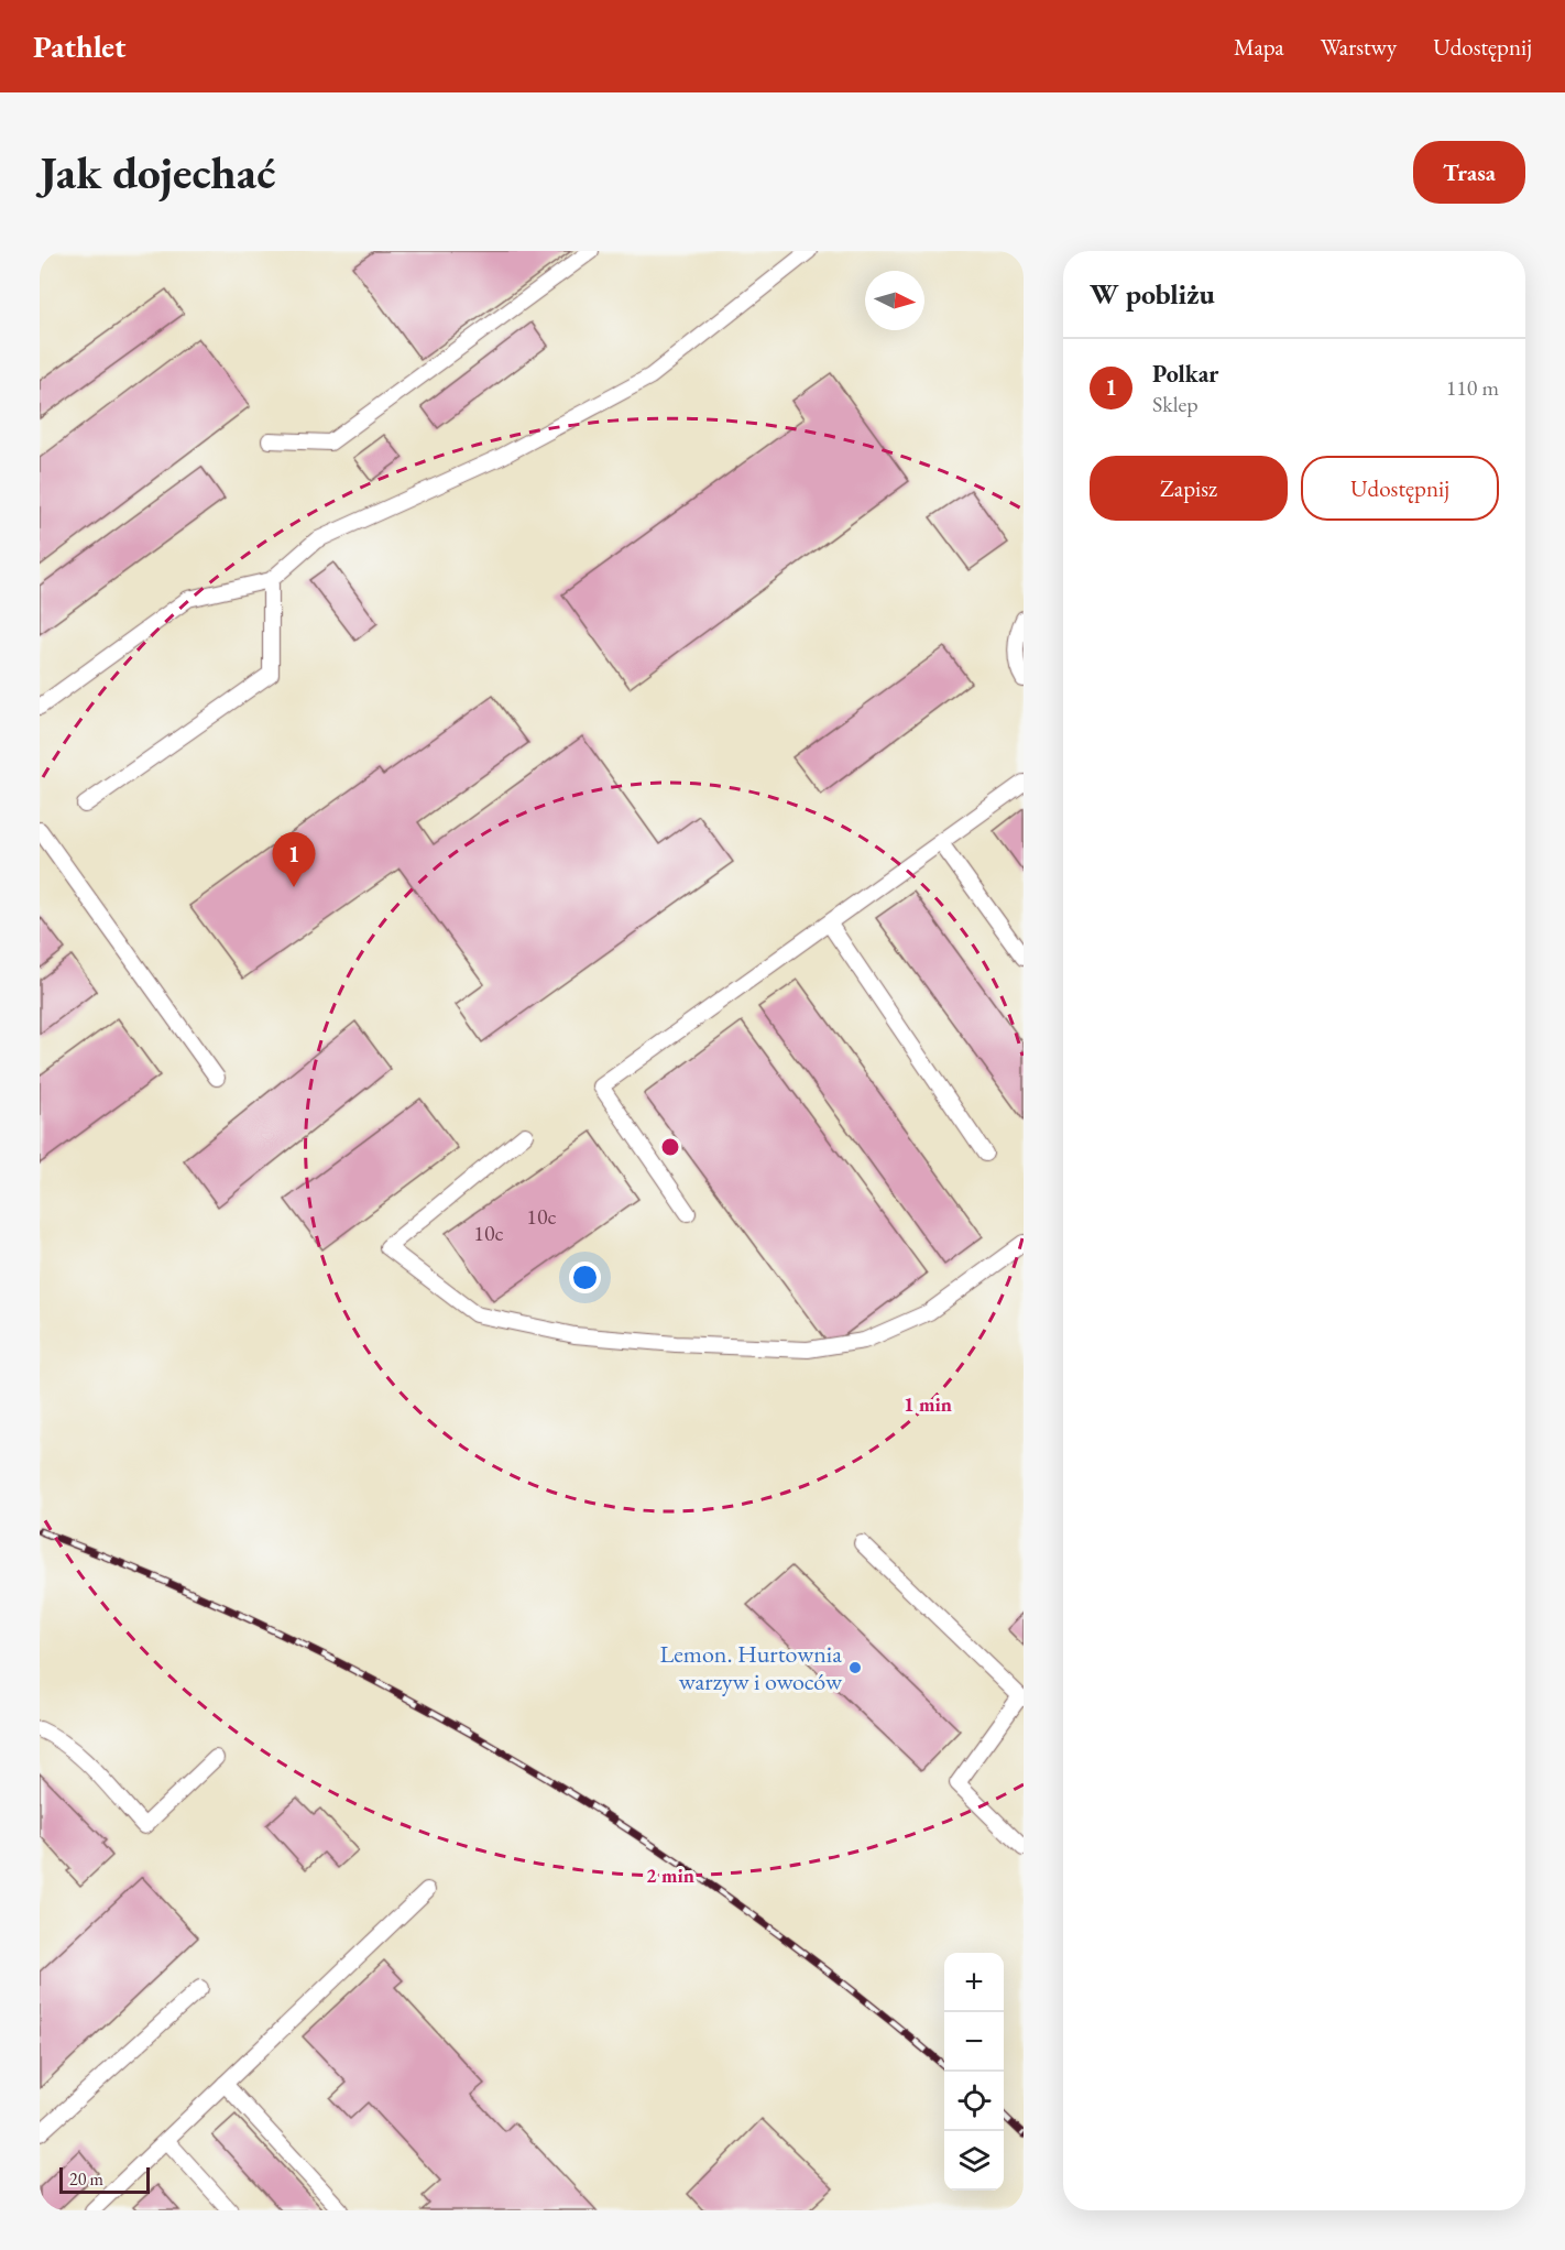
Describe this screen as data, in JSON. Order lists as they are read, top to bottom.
{
  "places": ["Lemon. Hurtownia warzyw i owoców"],
  "house_numbers": ["10c", "10c"],
  "scale_bar": "20 m",
  "north": "right",
  "page": {
    "header": "Pathlet",
    "nav": ["Mapa", "Warstwy", "Udostępnij"],
    "buttons": [
      "Trasa",
      ["Zapisz", "Udostępnij"]
    ],
    "title": "Jak dojechać",
    "heading": "W pobliżu",
    "list": [
      {
        "mark": "1",
        "name": "Polkar",
        "note": "Sklep",
        "value": "110 m"
      }
    ],
    "pins": "1",
    "map_buttons": ["+", "−"],
    "scale": "20 m"
  },
  "rings": ["1 min", "2 min"]
}
